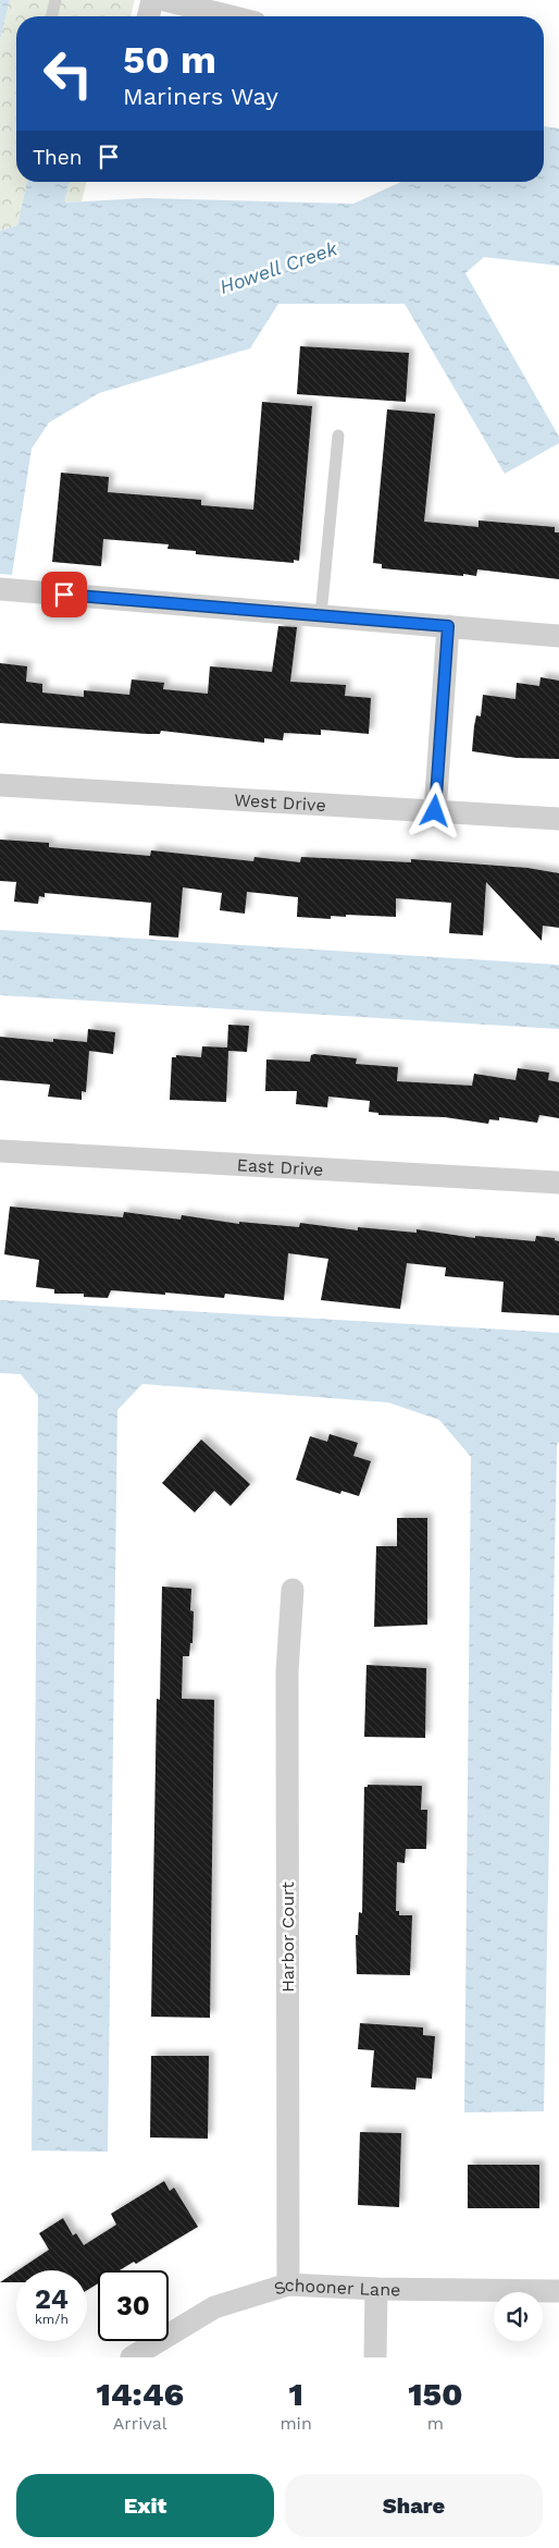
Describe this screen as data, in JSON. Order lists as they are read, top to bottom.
{
  "streets": {
    "street": [
      "West Drive",
      "East Drive",
      "Harbor Court",
      "Schooner Lane"
    ]
  },
  "crossings": [
    ["Harbor Court", "Schooner Lane"]
  ],
  "water": ["Howell Creek"],
  "page": {
    "turn": ["50 m", "Mariners Way"],
    "then": "Then",
    "speed": "24 km/h",
    "limit": "30",
    "eta": [
      "14:46",
      "Arrival",
      "1",
      "min",
      "150",
      "m"
    ],
    "buttons": ["Exit", "Share"]
  }
}
